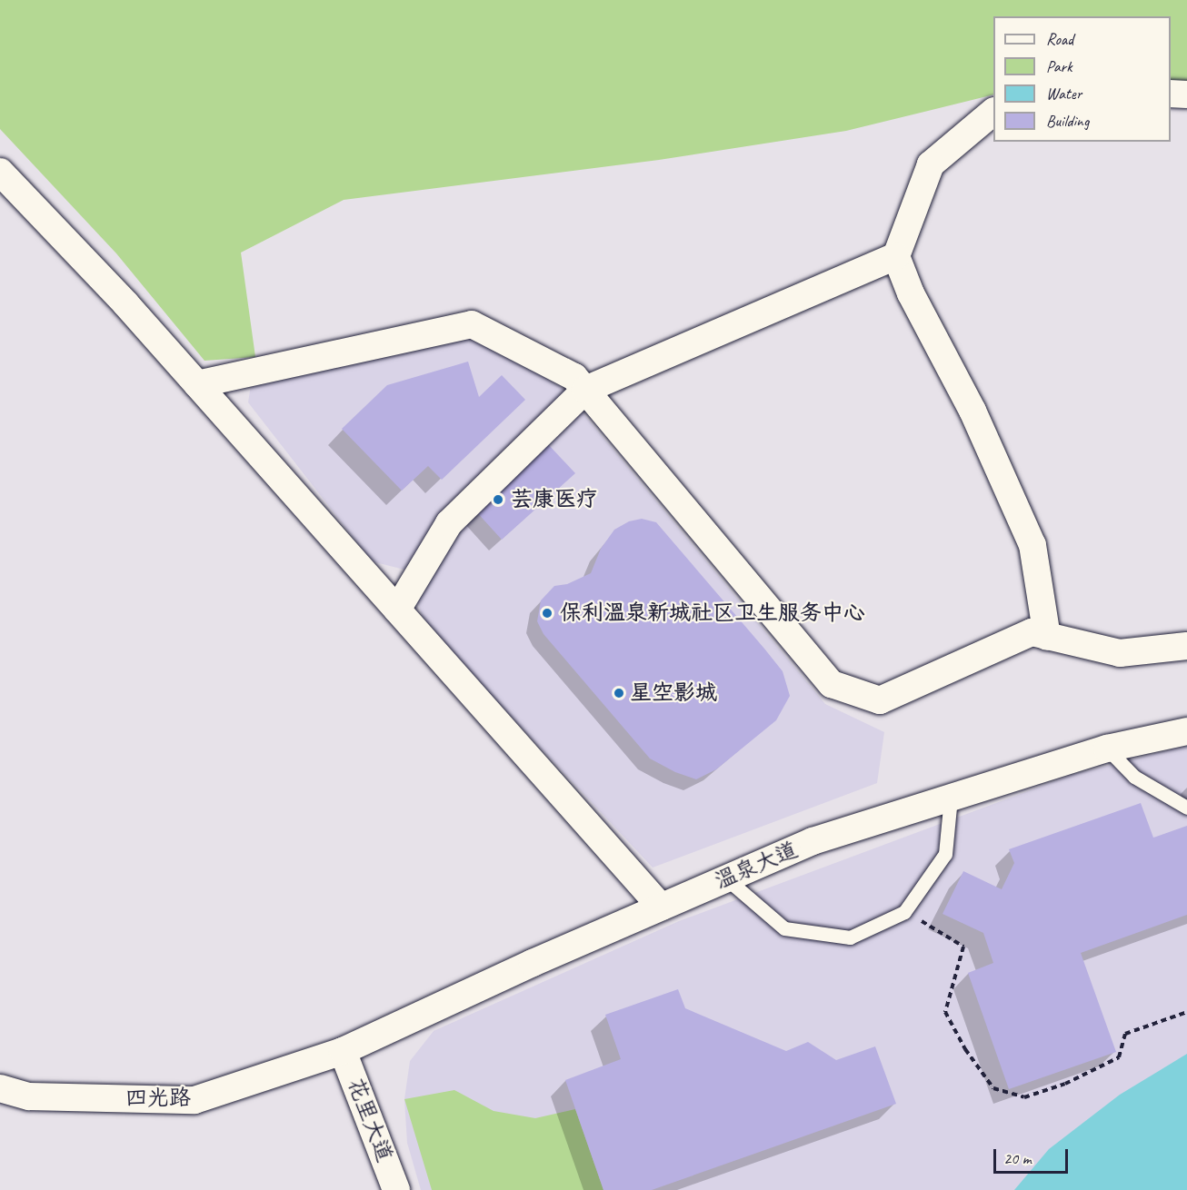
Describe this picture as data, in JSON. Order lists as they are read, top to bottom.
{
  "streets": {
    "street": ["温泉大道", "四光路", "花里大道"]
  },
  "crossings": [
    ["温泉大道", "四光路"],
    ["温泉大道", "花里大道"],
    ["四光路", "花里大道"]
  ],
  "places": ["芸康医疗", "保利温泉新城社区卫生服务中心", "星空影城"],
  "legend": [
    "Road",
    "Park",
    "Water",
    "Building"
  ],
  "scale_bar": "20 m"
}
